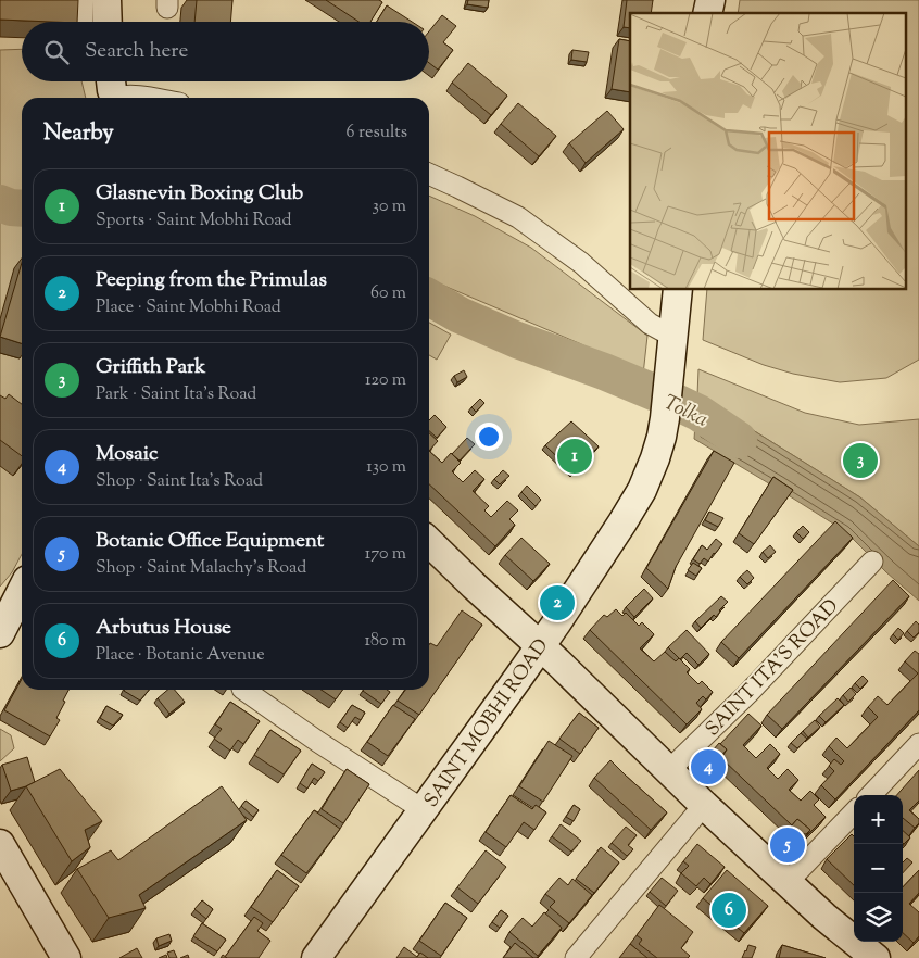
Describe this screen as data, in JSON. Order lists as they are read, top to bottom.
{
  "streets": {
    "street": ["SAINT ITA'S ROAD", "SAINT MOBHI ROAD"]
  },
  "water": ["Tolka"],
  "page": {
    "search": "Search here",
    "heading": ["Nearby", "6 results"],
    "list": [
      {
        "mark": "1",
        "name": "Glasnevin Boxing Club",
        "note": "Sports · Saint Mobhi Road",
        "value": "30 m"
      },
      {
        "mark": "2",
        "name": "Peeping from the Primulas",
        "note": "Place · Saint Mobhi Road",
        "value": "60 m"
      },
      {
        "mark": "3",
        "name": "Griffith Park",
        "note": "Park · Saint Ita's Road",
        "value": "120 m"
      },
      {
        "mark": "4",
        "name": "Mosaic",
        "note": "Shop · Saint Ita's Road",
        "value": "130 m"
      },
      {
        "mark": "5",
        "name": "Botanic Office Equipment",
        "note": "Shop · Saint Malachy's Road",
        "value": "170 m"
      },
      {
        "mark": "6",
        "name": "Arbutus House",
        "note": "Place · Botanic Avenue",
        "value": "180 m"
      }
    ],
    "pins": [
      "1",
      "3",
      "2",
      "4",
      "5",
      "6"
    ],
    "map_buttons": ["+", "−"]
  }
}
